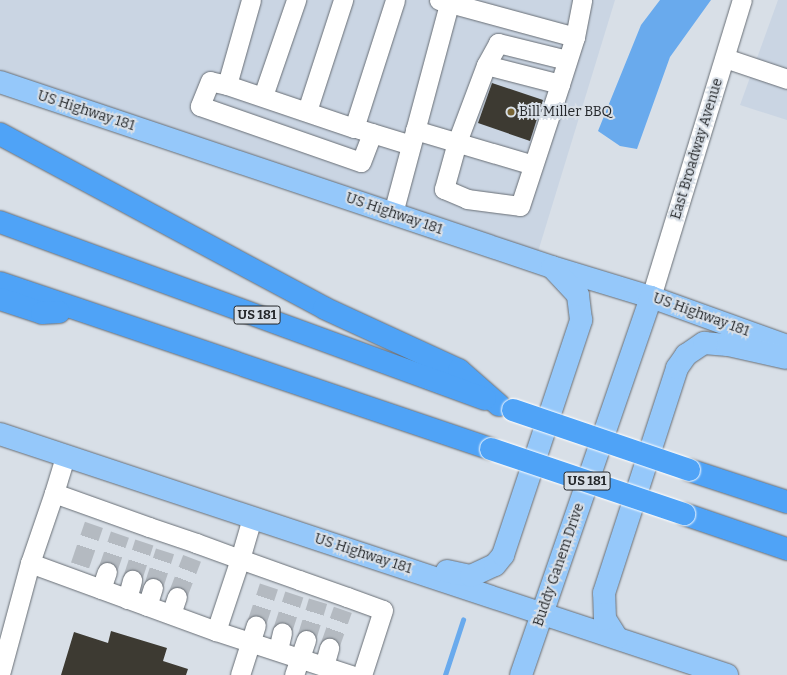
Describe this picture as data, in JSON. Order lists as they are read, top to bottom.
{
  "streets": {
    "highway": ["US 181"],
    "main road": ["US Highway 181", "Buddy Ganem Drive"],
    "street": ["East Broadway Avenue"]
  },
  "crossings": [
    ["US Highway 181", "East Broadway Avenue"],
    ["US Highway 181", "Buddy Ganem Drive"],
    ["East Broadway Avenue", "Buddy Ganem Drive"]
  ],
  "places": ["Bill Miller BBQ"]
}
